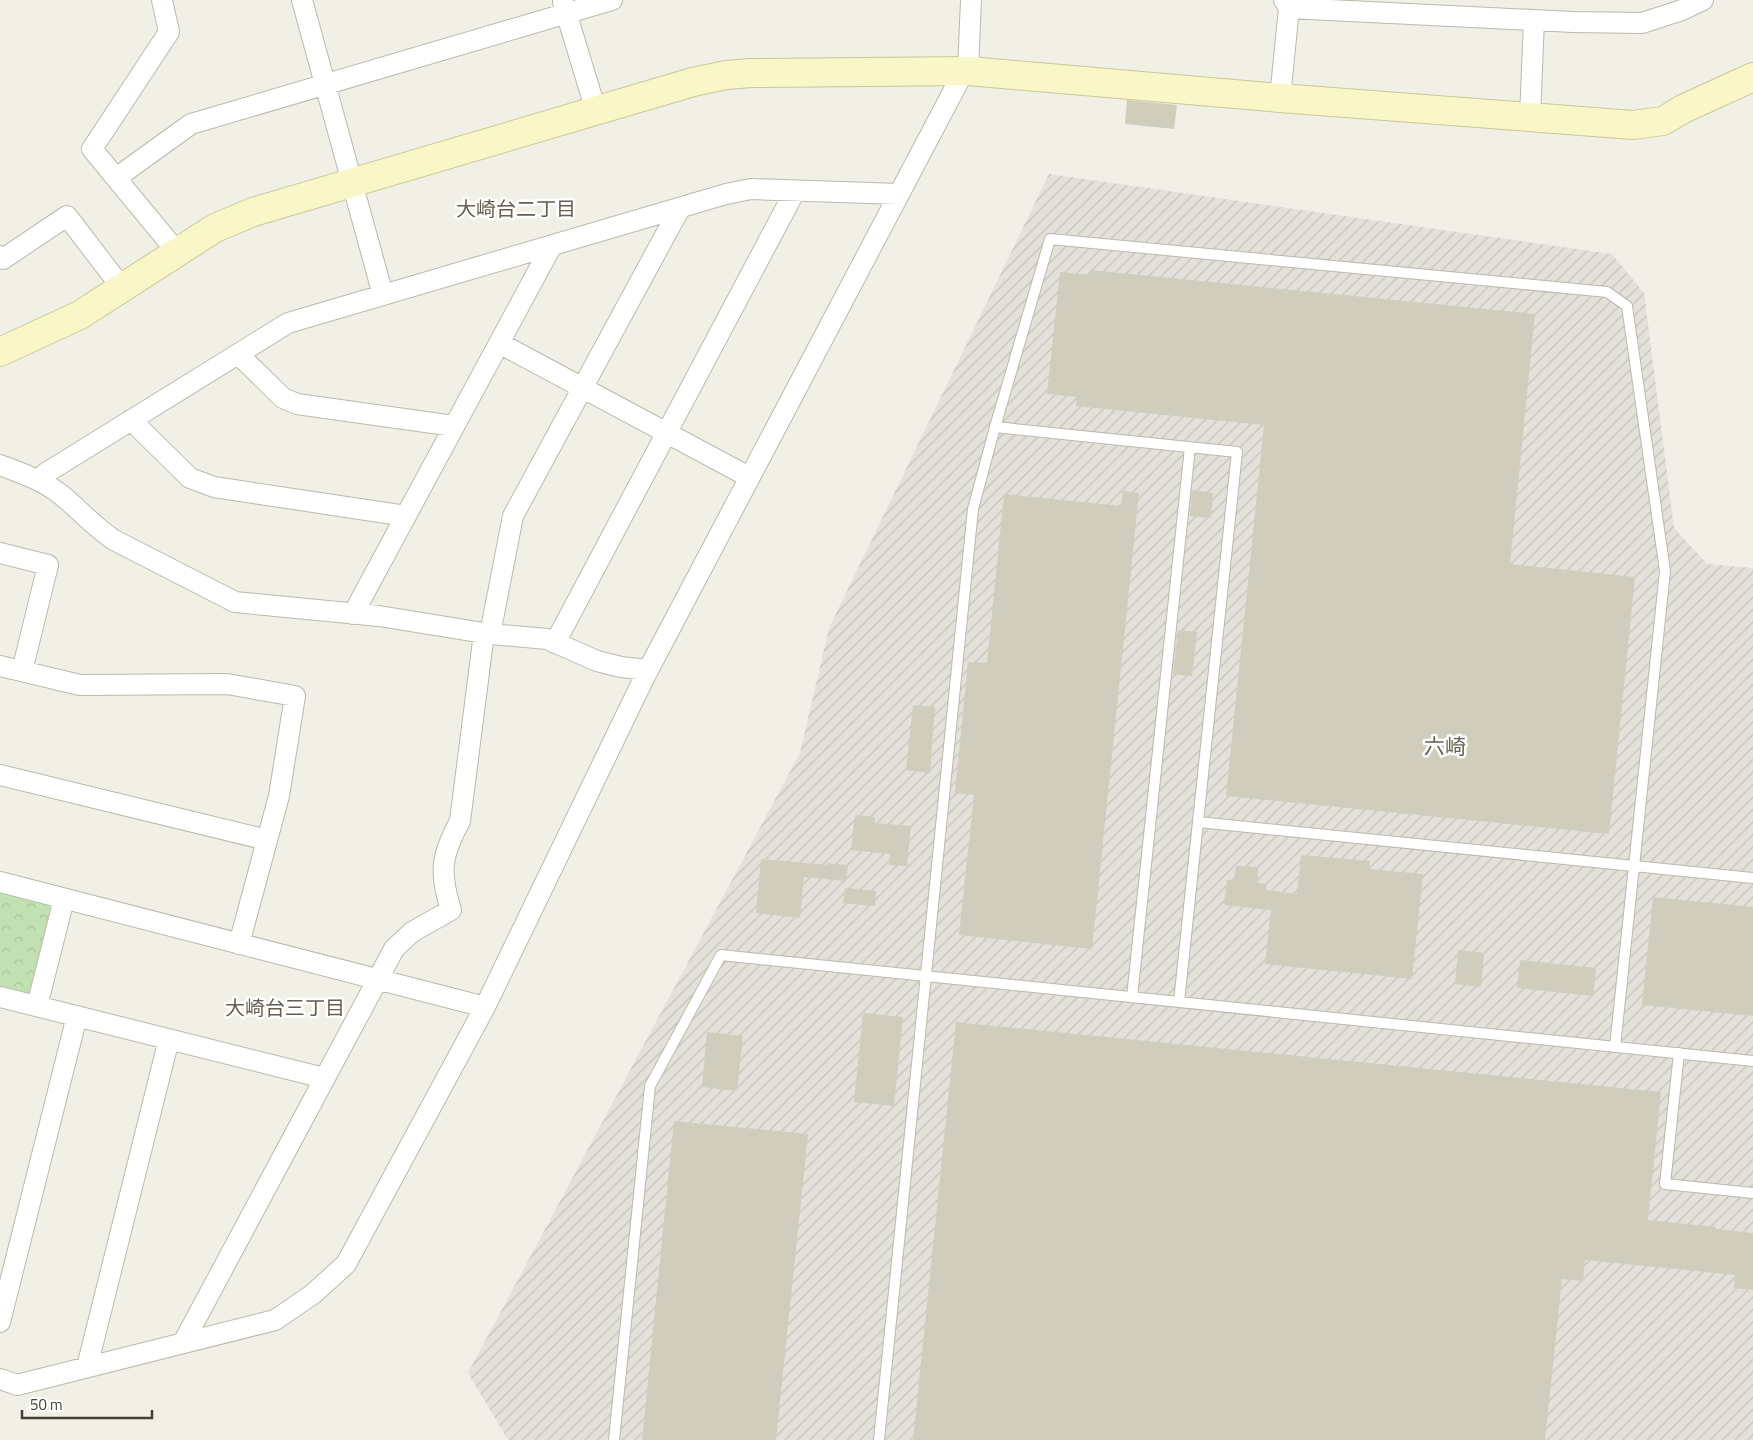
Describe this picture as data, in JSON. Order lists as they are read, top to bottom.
{
  "districts": ["大崎台二丁目", "六崎", "大崎台三丁目"],
  "scale_bar": "50 m"
}
